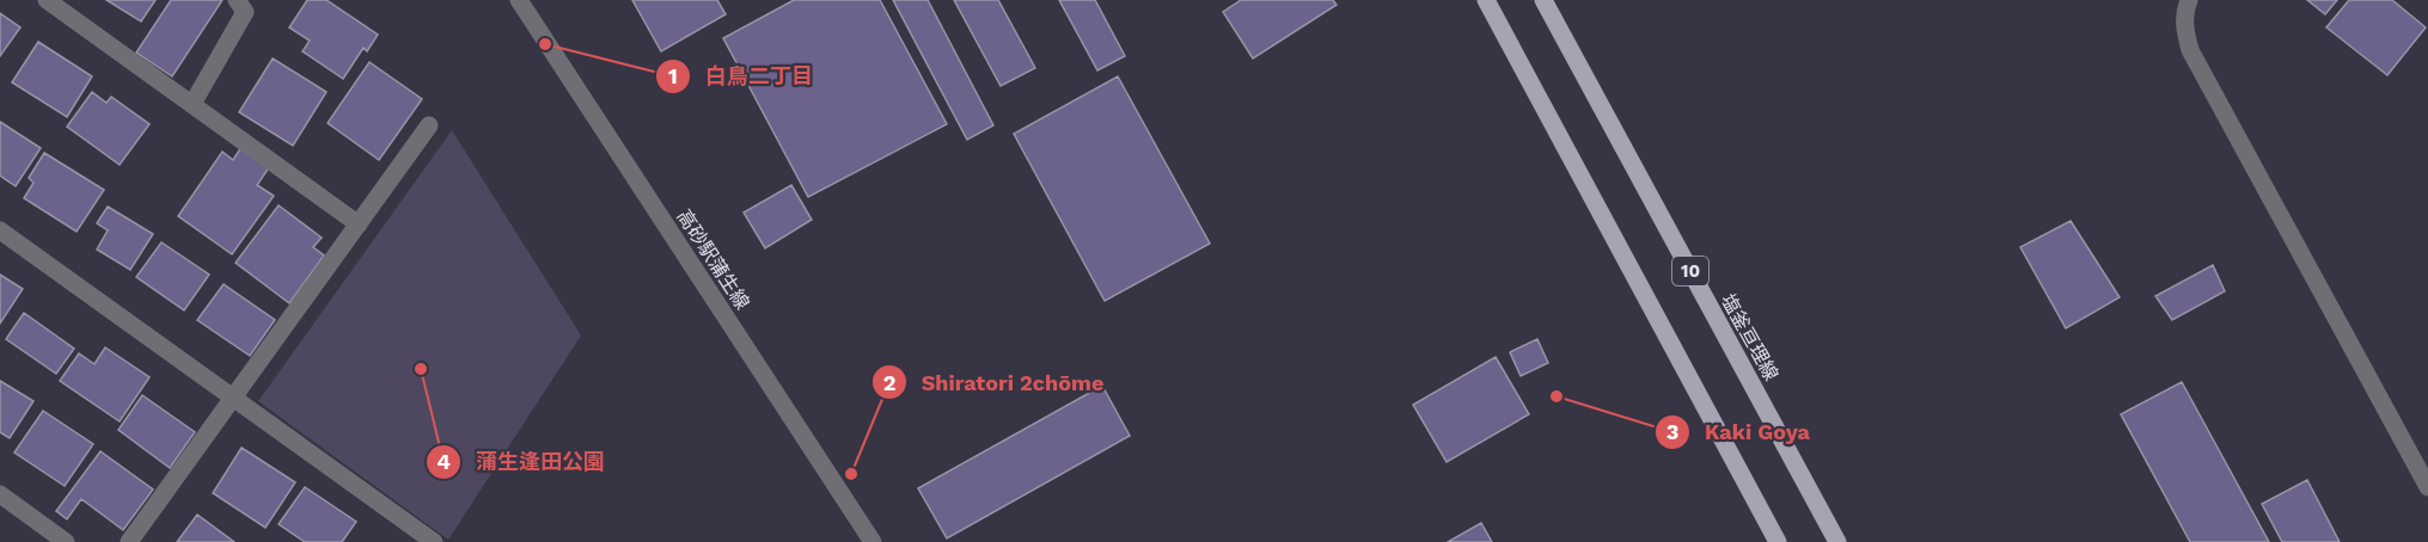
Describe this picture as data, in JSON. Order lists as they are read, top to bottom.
{
  "streets": {
    "main road": ["10", "塩釜亘理線"],
    "street": ["高砂駅蒲生線"]
  },
  "places": [
    "白鳥二丁目",
    "蒲生逢田公園",
    "Kaki Goya",
    "Shiratori 2chōme"
  ]
}
